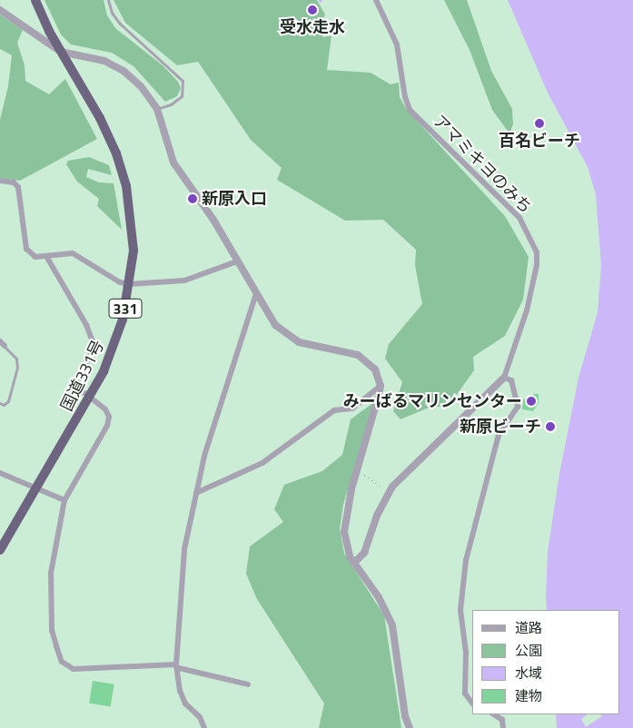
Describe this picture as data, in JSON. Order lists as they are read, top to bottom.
{
  "streets": {
    "highway": ["331", "国道331号"],
    "street": ["アマミキヨのみち"]
  },
  "places": [
    "受水走水",
    "百名ビーチ",
    "新原入口",
    "みーばるマリンセンター",
    "新原ビーチ"
  ],
  "legend": [
    "道路",
    "公園",
    "水域",
    "建物"
  ]
}
